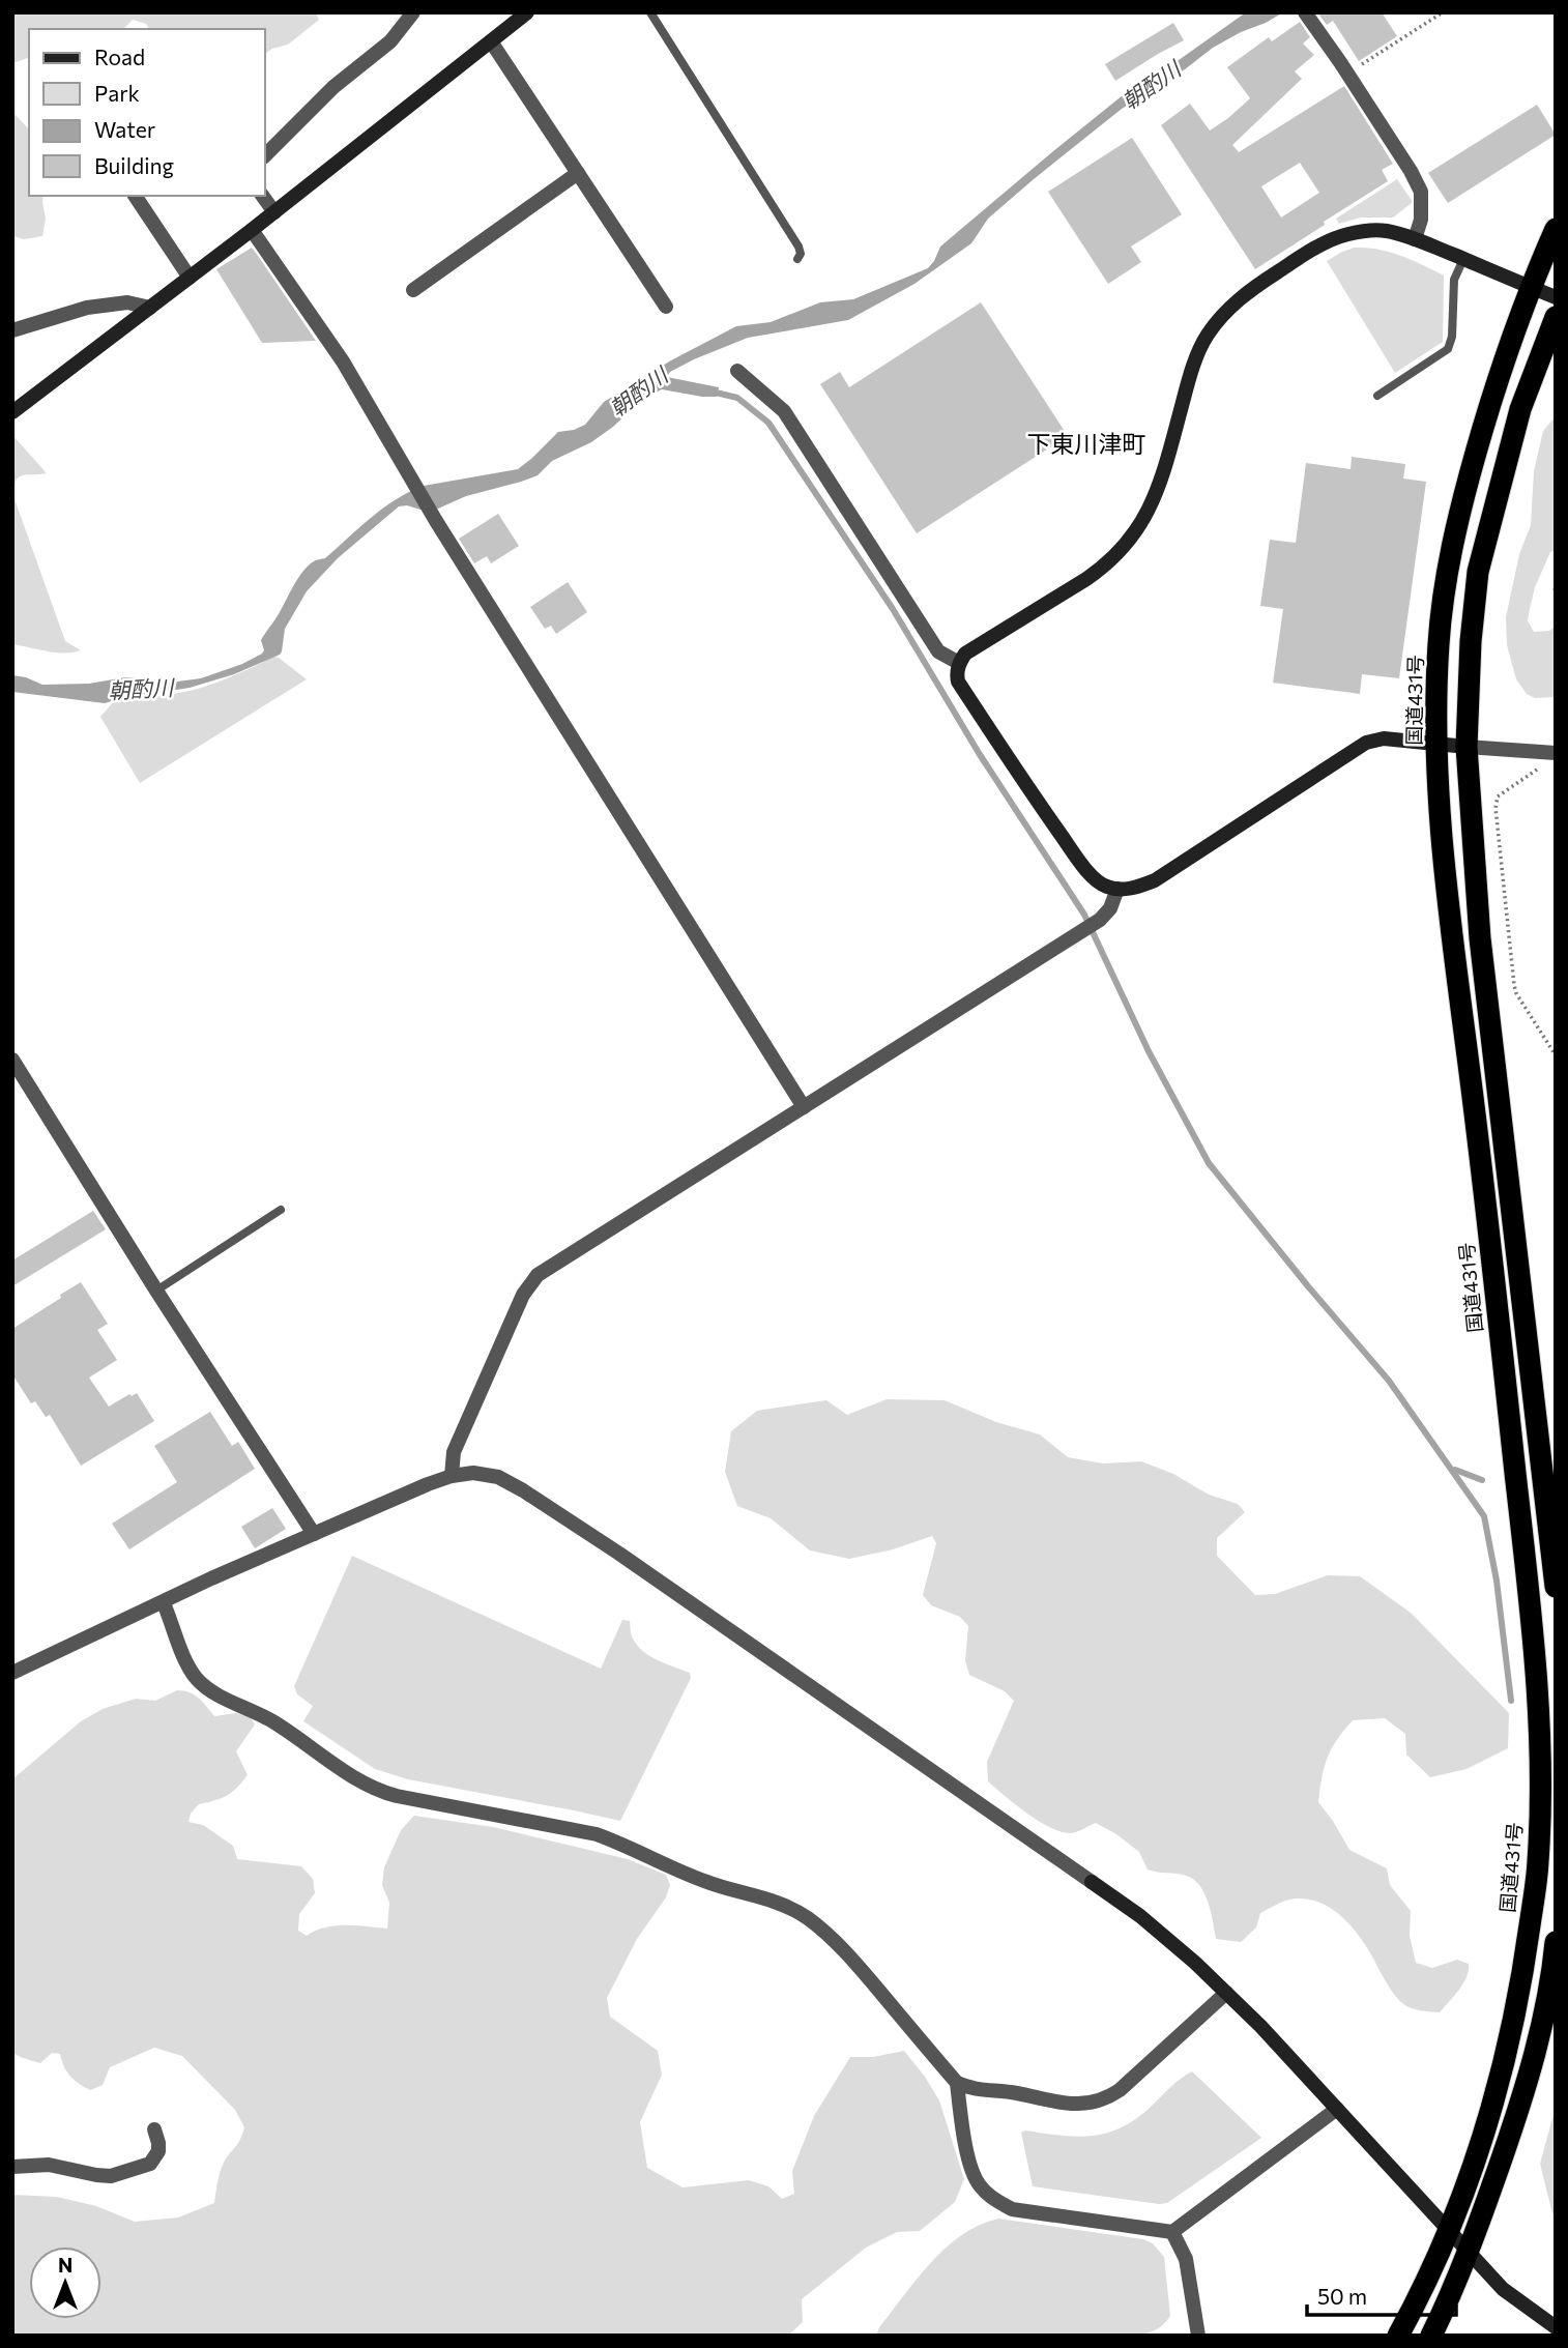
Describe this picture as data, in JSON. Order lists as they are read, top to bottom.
{
  "streets": {
    "highway": ["国道431号"]
  },
  "districts": ["下東川津町"],
  "water": ["朝酌川"],
  "legend": [
    "Road",
    "Park",
    "Water",
    "Building"
  ],
  "scale_bar": "50 m",
  "north": "top"
}
